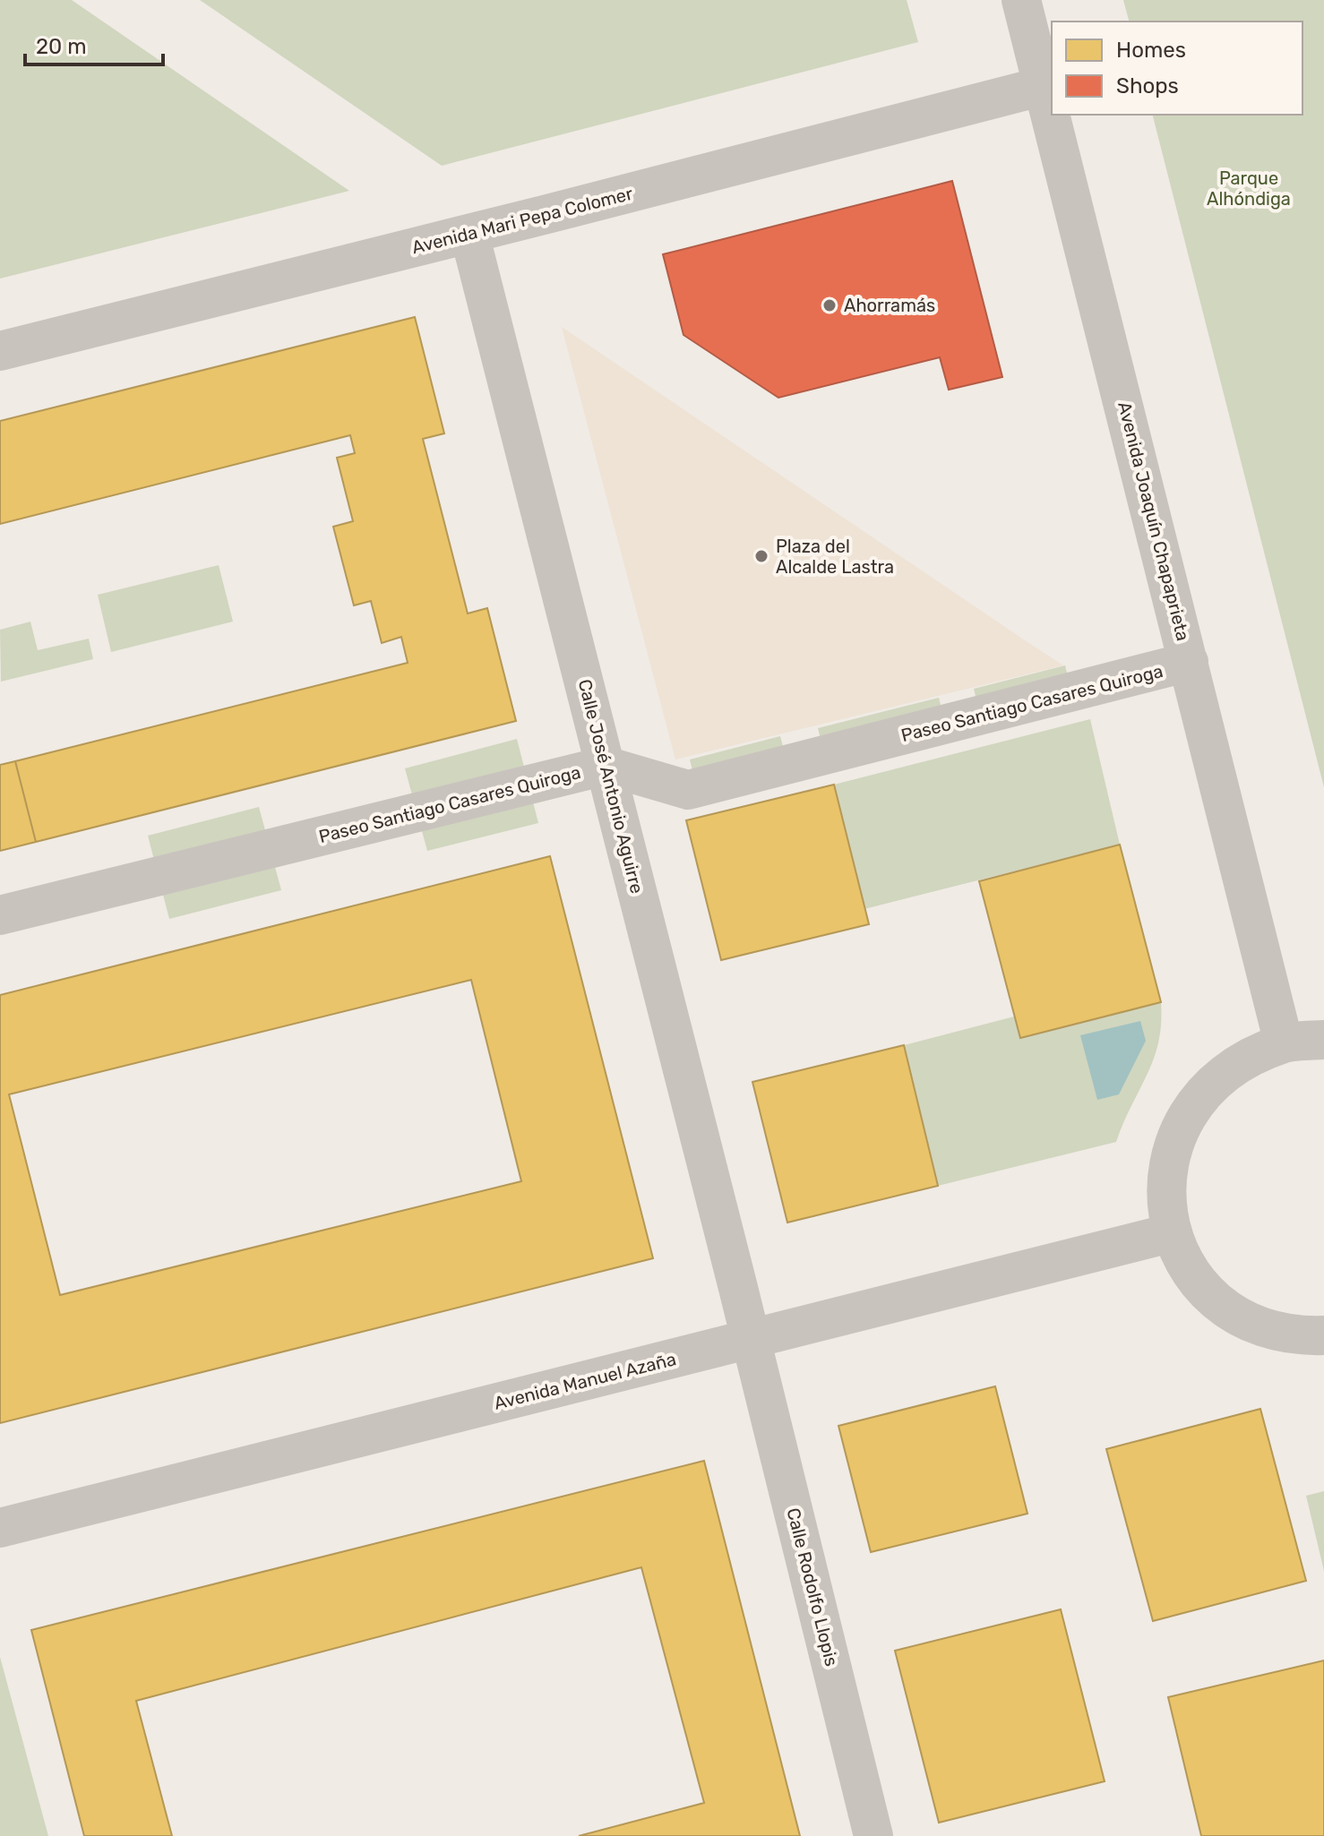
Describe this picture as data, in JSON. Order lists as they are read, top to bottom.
{
  "streets": {
    "street": [
      "Avenida Mari Pepa Colomer",
      "Avenida Joaquín Chapaprieta",
      "Paseo Santiago Casares Quiroga",
      "Calle José Antonio Aguirre",
      "Avenida Manuel Azaña",
      "Calle Rodolfo Llopis"
    ]
  },
  "crossings": [
    ["Avenida Mari Pepa Colomer", "Avenida Joaquín Chapaprieta"],
    ["Avenida Mari Pepa Colomer", "Calle José Antonio Aguirre"],
    ["Avenida Joaquín Chapaprieta", "Paseo Santiago Casares Quiroga"],
    ["Paseo Santiago Casares Quiroga", "Calle José Antonio Aguirre"],
    ["Calle José Antonio Aguirre", "Avenida Manuel Azaña"],
    ["Calle José Antonio Aguirre", "Calle Rodolfo Llopis"],
    ["Avenida Manuel Azaña", "Calle Rodolfo Llopis"]
  ],
  "parks": ["Parque Alhóndiga"],
  "places": ["Ahorramás", "Plaza del Alcalde Lastra"],
  "legend": ["Homes", "Shops"],
  "scale_bar": "20 m"
}
